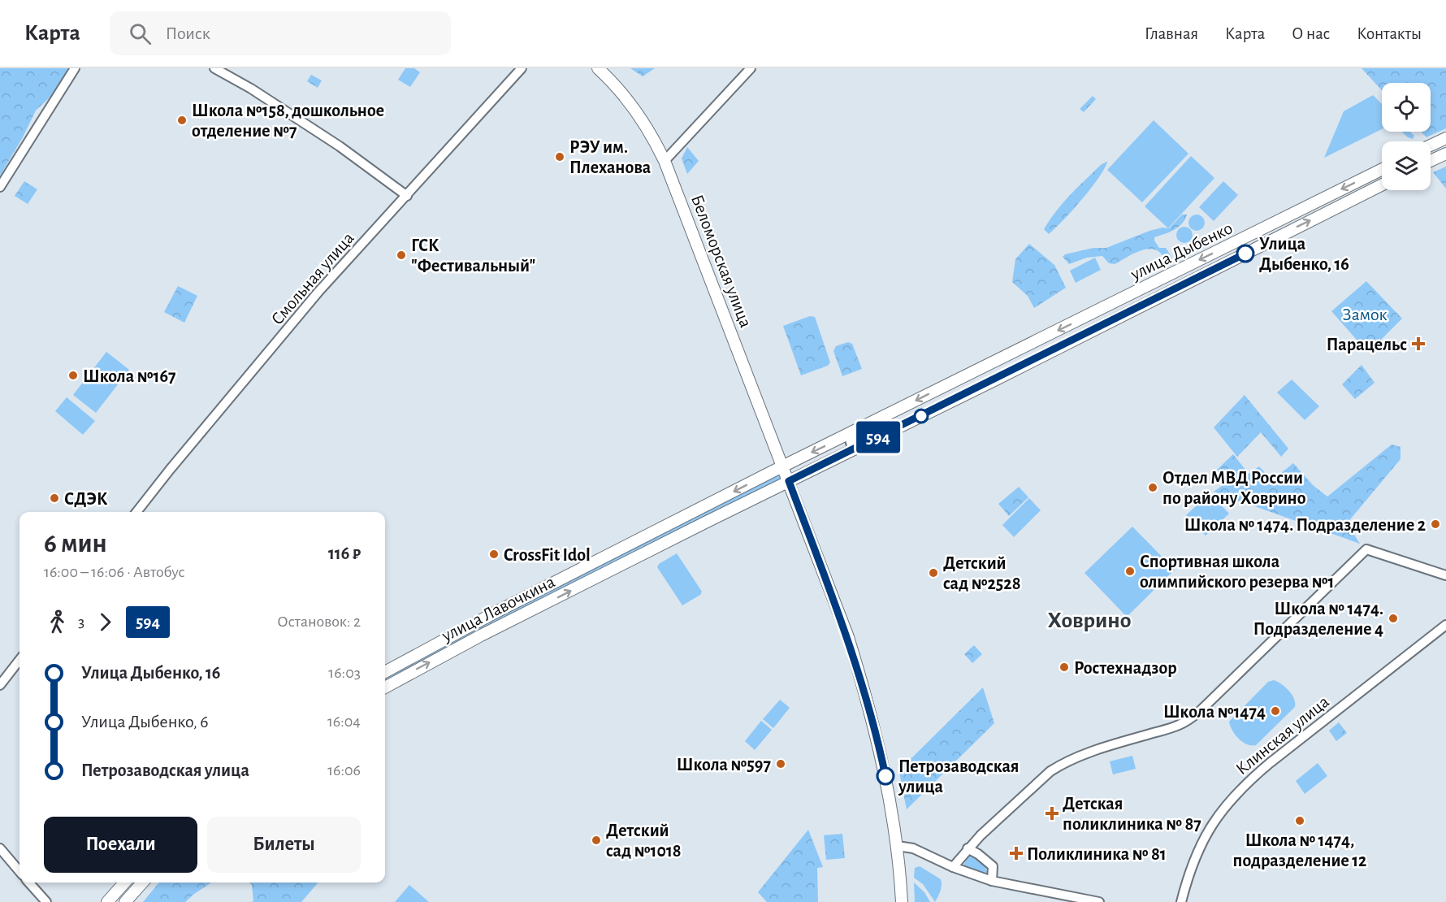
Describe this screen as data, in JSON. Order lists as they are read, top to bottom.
{
  "streets": {
    "main road": ["улица Дыбенко", "Беломорская улица", "улица Лавочкина"],
    "street": ["Смольная улица", "Клинская улица"]
  },
  "crossings": [
    ["улица Дыбенко", "Беломорская улица"],
    ["улица Дыбенко", "улица Лавочкина"],
    ["Беломорская улица", "улица Лавочкина"]
  ],
  "districts": ["Ховрино"],
  "parks": ["Замок"],
  "places": {
    "other": [
      "Школа №158, дошкольное отделение №7",
      "РЭУ им. Плеханова",
      "Улица Дыбенко, 16",
      "ГСК \"Фестивальный\"",
      "Школа №167",
      "Отдел МВД России по району Ховрино",
      "СДЭК",
      "Школа № 1474. Подразделение 2",
      "CrossFit Idol",
      "Спортивная школа олимпийского резерва №1",
      "Детский сад №2528",
      "Школа № 1474. Подразделение 4",
      "Ростехнадзор",
      "Школа №1474",
      "Школа №597",
      "Петрозаводская улица",
      "Школа № 1474, подразделение 12",
      "Детский сад №1018"
    ],
    "health": ["Парацельс", "Детская поликлиника № 87", "Поликлиника № 81"]
  },
  "lines": ["bus line 594"],
  "page": {
    "header": "Карта",
    "search": "Поиск",
    "nav": [
      "Главная",
      "Карта",
      "О нас",
      "Контакты"
    ],
    "on_map": "594",
    "heading": ["6 мин", "16:00 – 16:06 · Автобус", "116 ₽"],
    "legs": ["3", "594", "Остановок: 2"],
    "list": [
      {
        "name": "Улица Дыбенко, 16",
        "value": "16:03"
      },
      {
        "name": "Улица Дыбенко, 6",
        "value": "16:04"
      },
      {
        "name": "Петрозаводская улица",
        "value": "16:06"
      }
    ],
    "buttons": ["Поехали", "Билеты"]
  }
}
